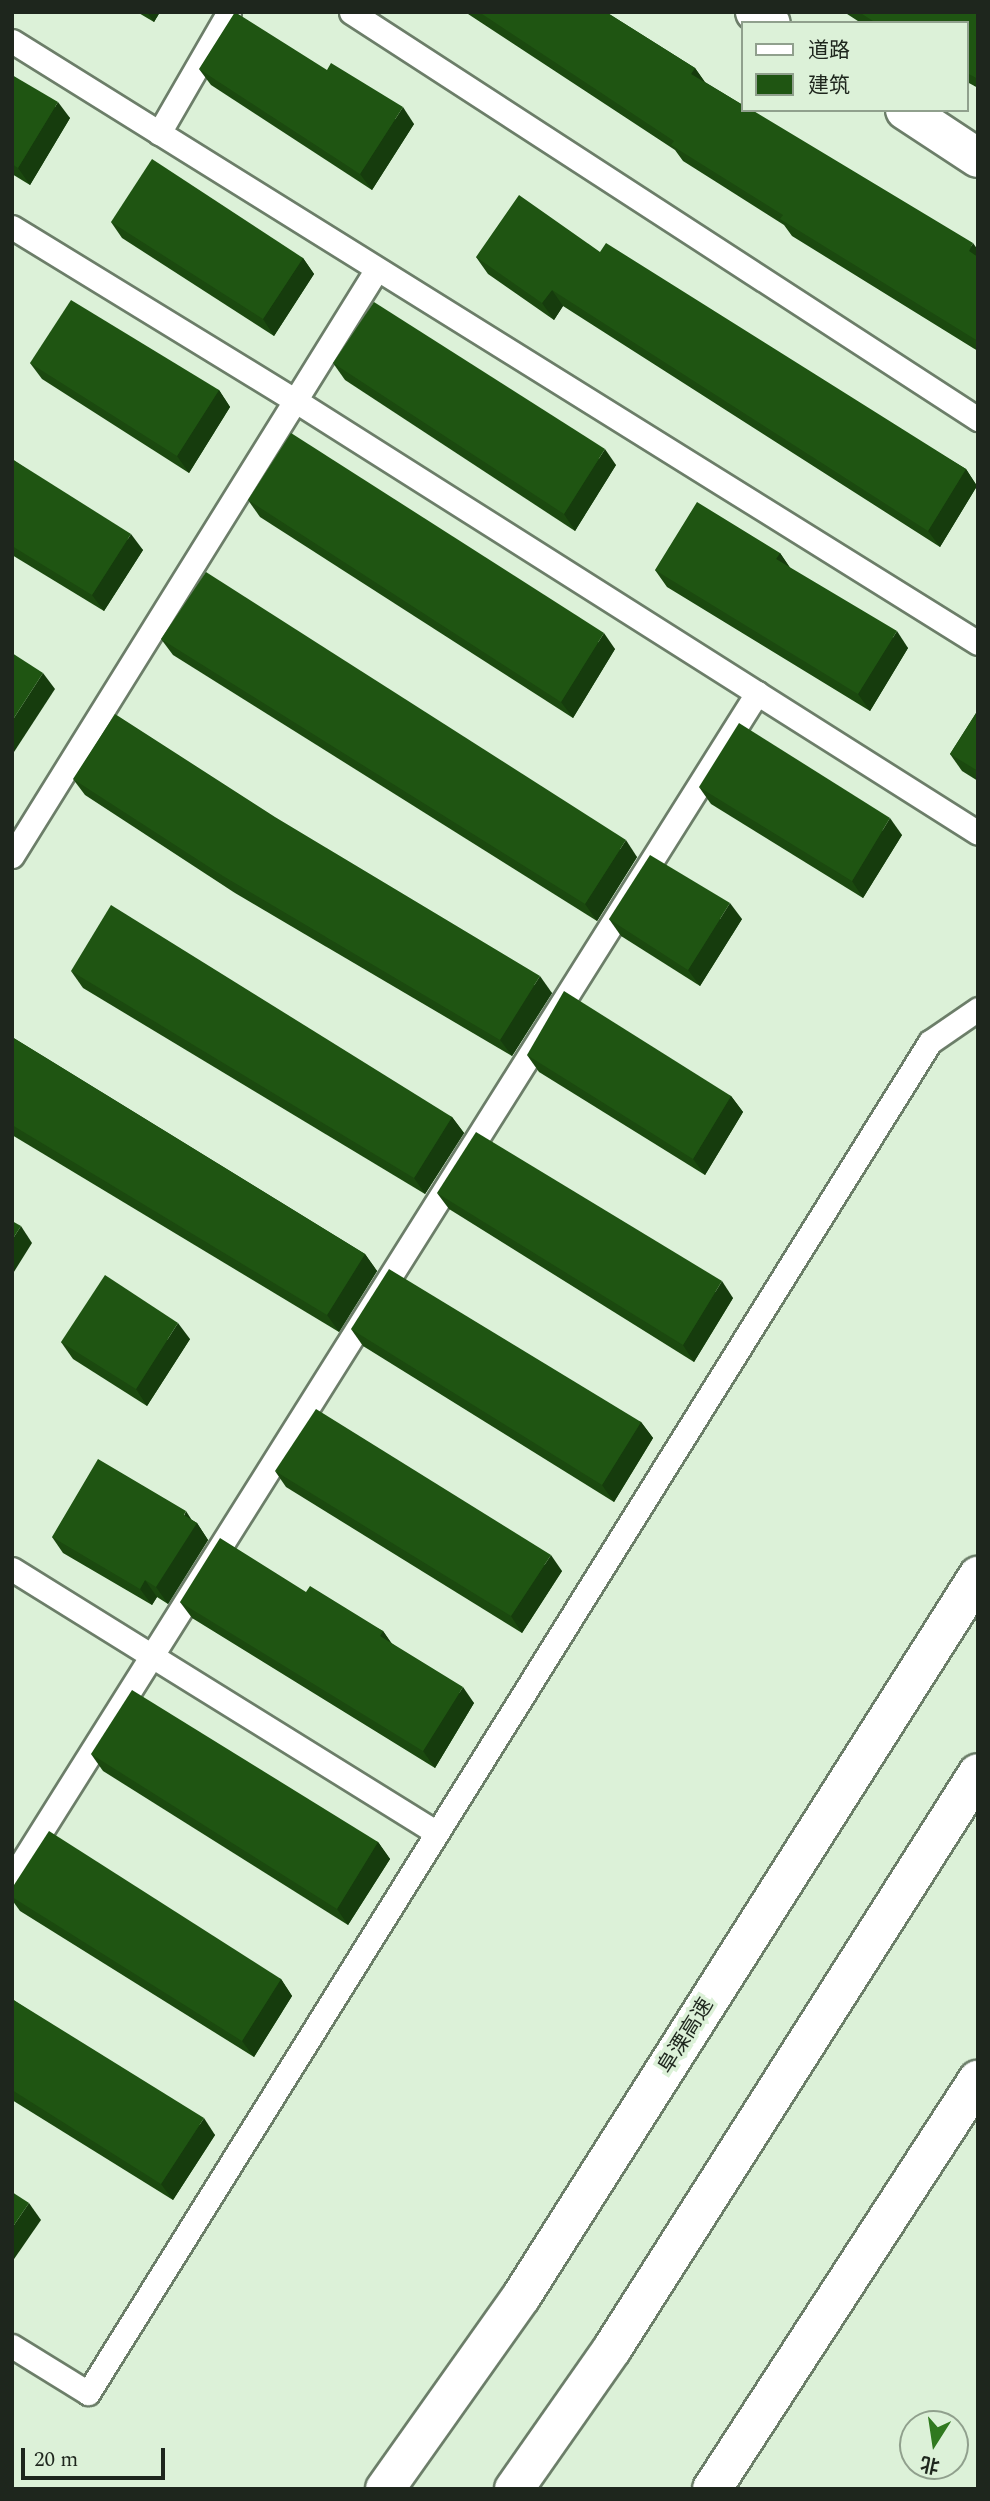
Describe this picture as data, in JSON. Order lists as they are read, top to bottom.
{
  "streets": {
    "main road": ["阜溧高速"]
  },
  "legend": ["道路", "建筑"],
  "scale_bar": "20 m",
  "north": "bottom"
}
